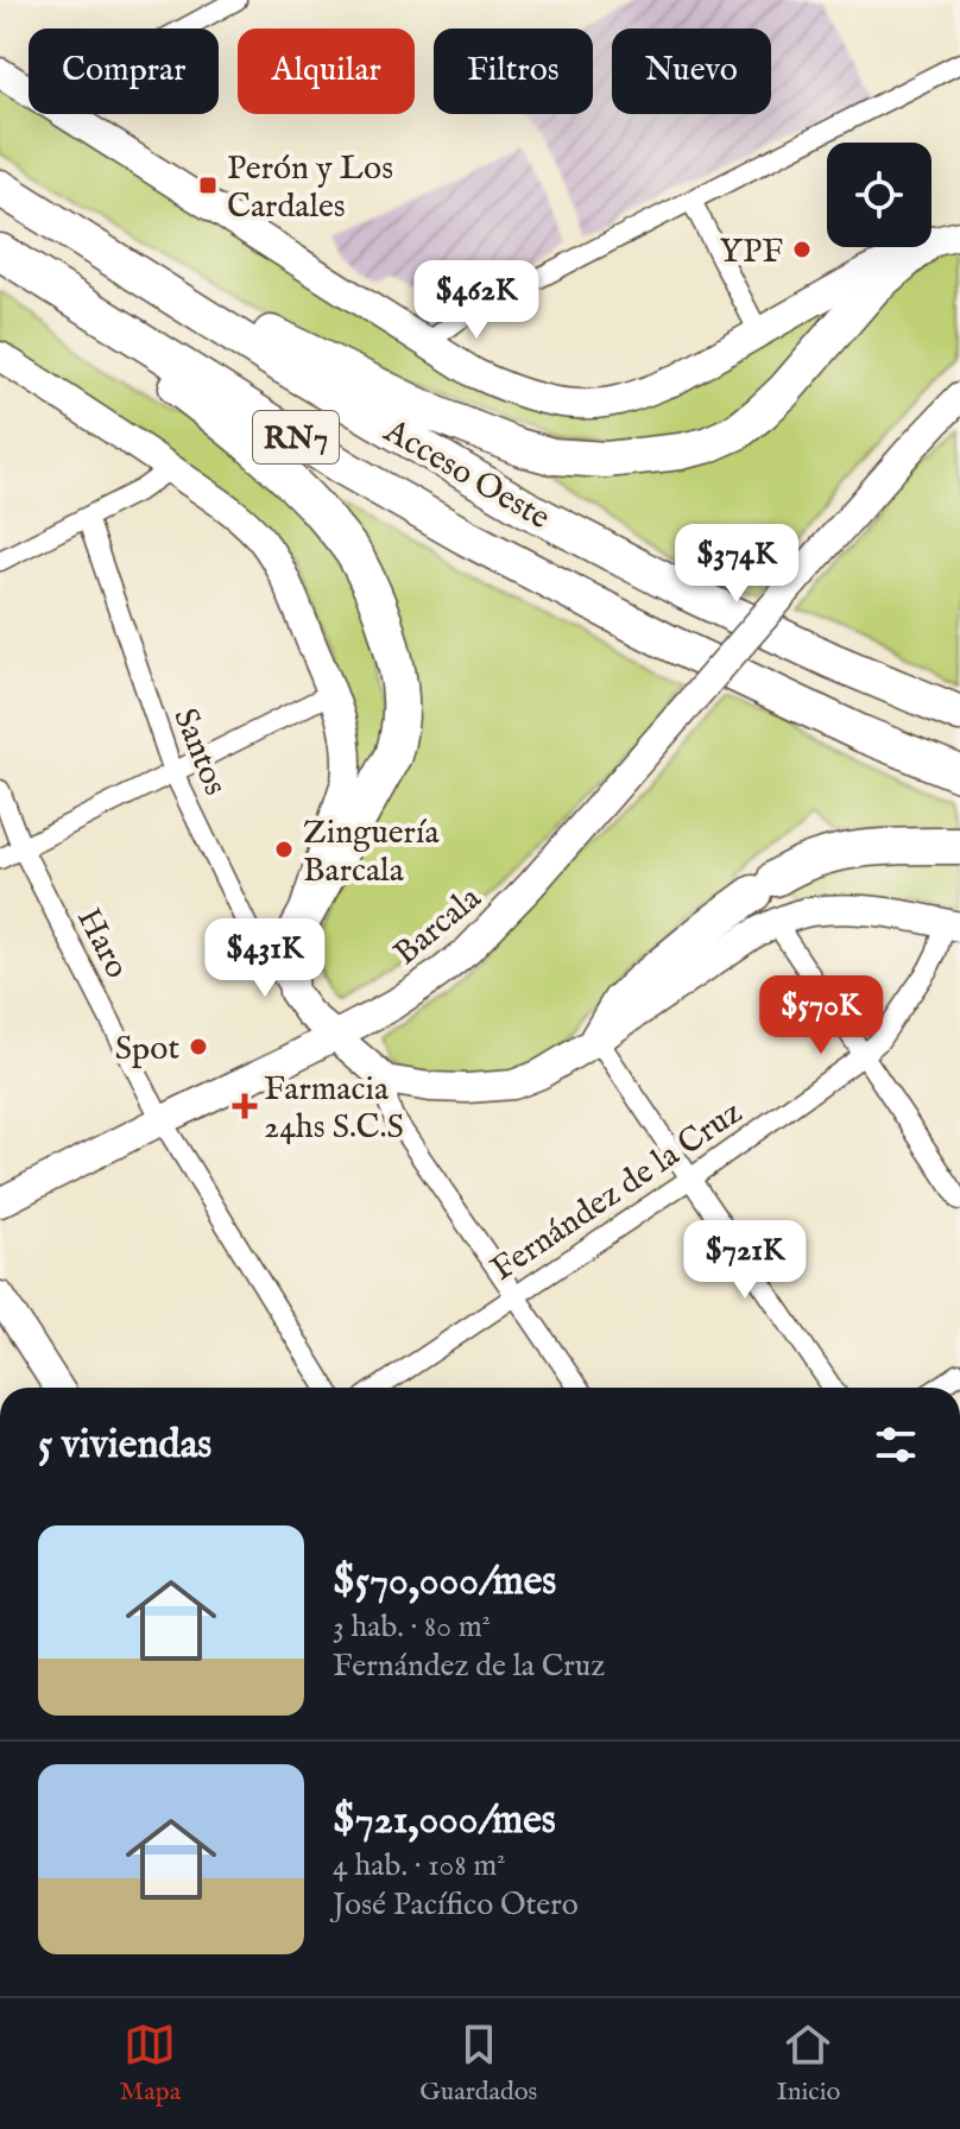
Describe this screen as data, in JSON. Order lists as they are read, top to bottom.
{
  "streets": {
    "highway": ["RN7", "Acceso Oeste"],
    "street": [
      "Santos",
      "Barcala",
      "Haro",
      "Fernández de la Cruz"
    ]
  },
  "crossings": [
    ["Barcala", "Haro"]
  ],
  "places": {
    "transit": ["Perón y Los Cardales"],
    "other": ["YPF", "Zinguería Barcala", "Spot"],
    "health": ["Farmacia 24hs S.C.S"]
  },
  "page": {
    "chip": [
      "Comprar",
      "Alquilar",
      "Filtros",
      "Nuevo"
    ],
    "price": [
      "$462K",
      "$374K",
      "$431K",
      "$570K",
      "$721K"
    ],
    "heading": "5 viviendas",
    "list": [
      {
        "name": "$570,000/mes",
        "note": "3 hab. · 80 m² · Fernández de la Cruz"
      },
      {
        "name": "$721,000/mes",
        "note": "4 hab. · 108 m² · José Pacífico Otero"
      }
    ],
    "tabs": ["Mapa", "Guardados", "Inicio"]
  }
}
